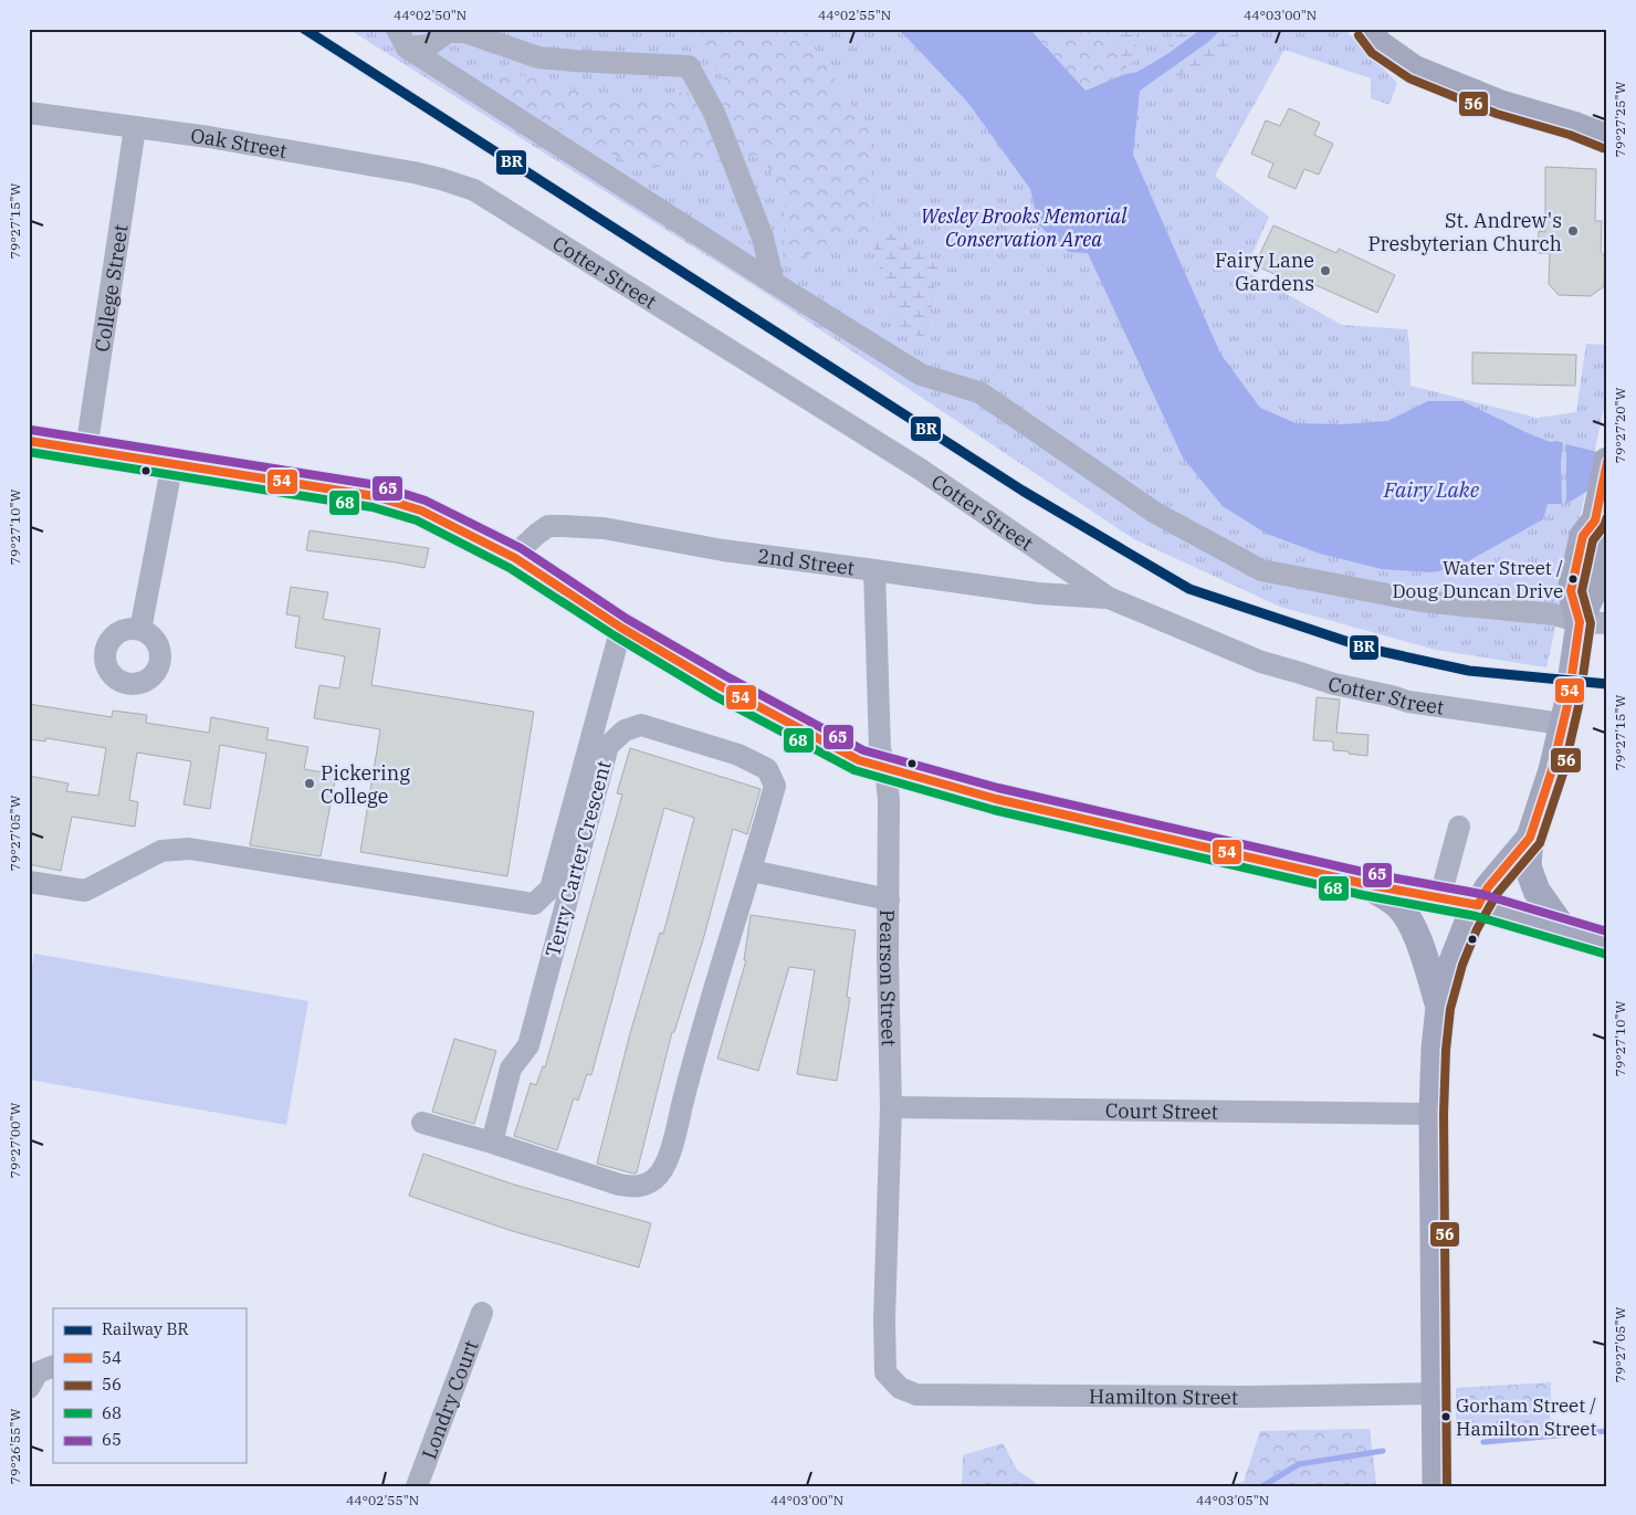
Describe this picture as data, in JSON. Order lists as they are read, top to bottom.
{
  "streets": {
    "street": [
      "Oak Street",
      "Cotter Street",
      "College Street",
      "2nd Street",
      "Terry Carter Crescent",
      "Pearson Street",
      "Court Street",
      "Hamilton Street",
      "Londry Court"
    ]
  },
  "crossings": [
    ["Oak Street", "Cotter Street"],
    ["Oak Street", "College Street"],
    ["Cotter Street", "2nd Street"],
    ["2nd Street", "Pearson Street"],
    ["Pearson Street", "Court Street"],
    ["Pearson Street", "Hamilton Street"]
  ],
  "water": ["Fairy Lake"],
  "parks": ["Wesley Brooks Memorial Conservation Area"],
  "places": [
    "St. Andrew's Presbyterian Church",
    "Fairy Lane Gardens",
    "Water Street / Doug Duncan Drive",
    "Pickering College",
    "Gorham Street / Hamilton Street"
  ],
  "lines": [
    "rail line BR",
    "transit line 56",
    "transit line 65",
    "transit line 54",
    "transit line 68"
  ],
  "legend": [
    "Railway BR",
    "54",
    "56",
    "68",
    "65"
  ],
  "coordinates": [
    "44°02'50\"N",
    "44°02'55\"N",
    "44°03'00\"N",
    "79°27'25\"W",
    "79°27'15\"W",
    "79°27'20\"W",
    "79°27'10\"W",
    "79°27'05\"W",
    "79°27'00\"W",
    "79°26'55\"W",
    "44°03'05\"N"
  ]
}
